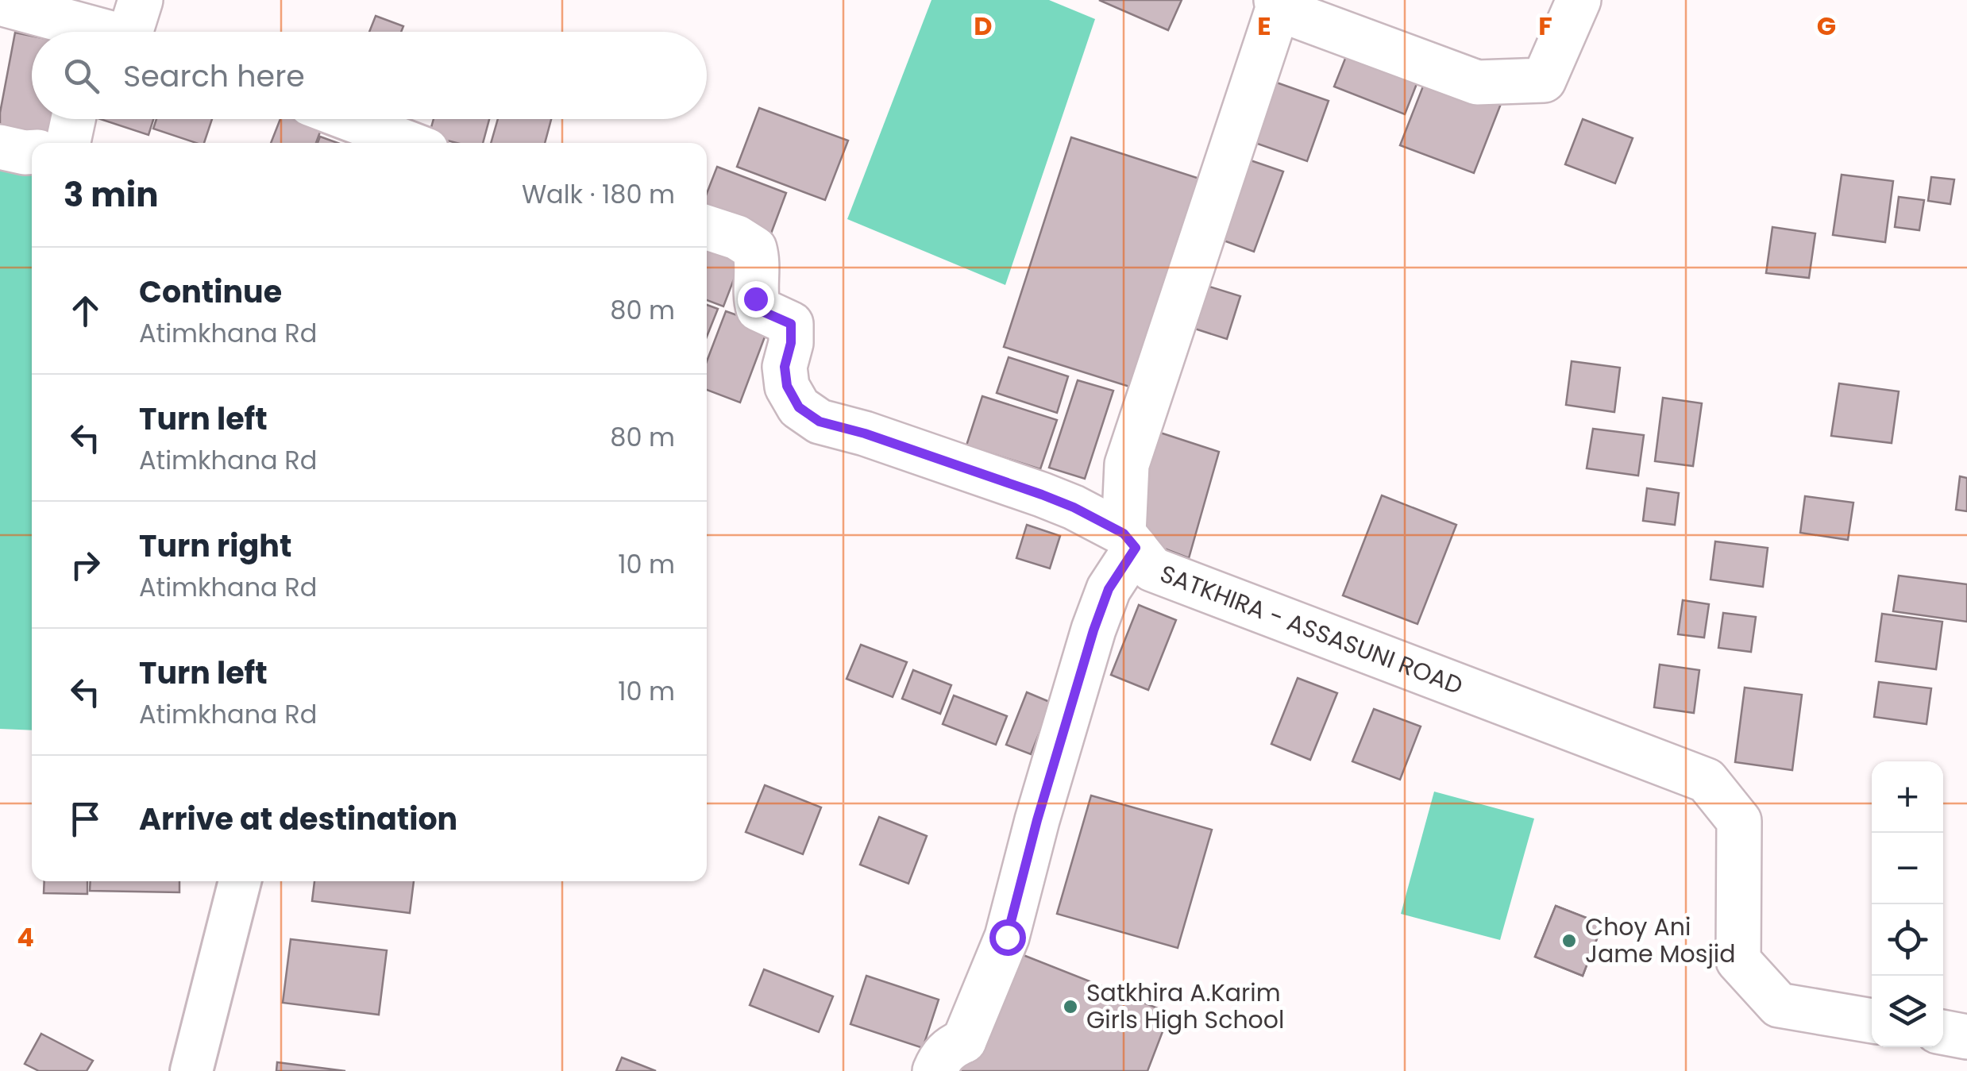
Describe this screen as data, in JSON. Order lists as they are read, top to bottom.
{
  "streets": {
    "main road": ["SATKHIRA - ASSASUNI ROAD"]
  },
  "places": ["Choy Ani Jame Mosjid", "Satkhira A.Karim Girls High School"],
  "page": {
    "search": "Search here",
    "heading": ["3 min", "Walk · 180 m"],
    "list": [
      ["Continue", "Atimkhana Rd", "80 m"],
      ["Turn left", "Atimkhana Rd", "80 m"],
      ["Turn right", "Atimkhana Rd", "10 m"],
      ["Turn left", "Atimkhana Rd", "10 m"],
      "Arrive at destination"
    ],
    "map_buttons": ["+", "−"]
  },
  "grid": {
    "columns": [
      "D",
      "E",
      "F",
      "G"
    ],
    "rows": ["4"]
  }
}
